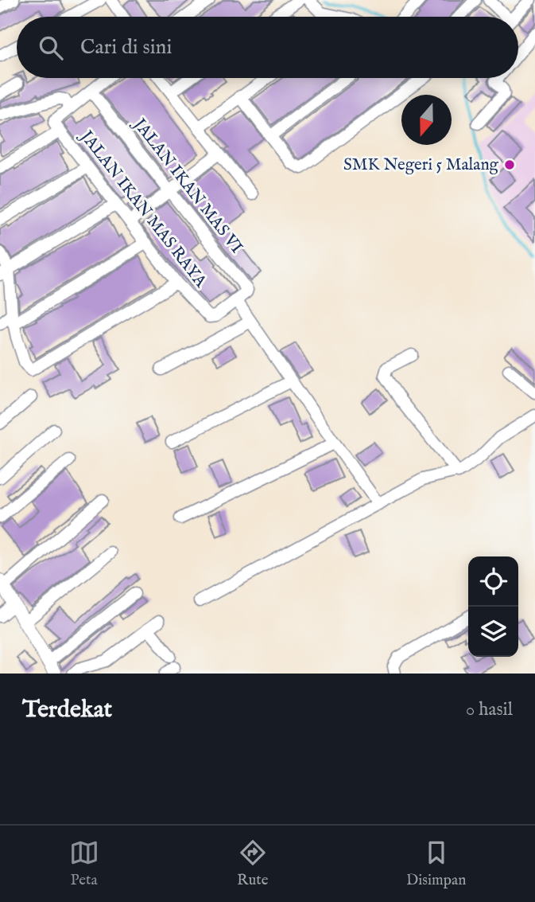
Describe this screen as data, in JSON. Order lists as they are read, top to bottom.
{
  "streets": {
    "street": ["JALAN IKAN MAS VI", "JALAN IKAN MAS RAYA"]
  },
  "crossings": [
    ["JALAN IKAN MAS VI", "JALAN IKAN MAS RAYA"]
  ],
  "places": ["SMK Negeri 5 Malang"],
  "north": "bottom",
  "page": {
    "search": "Cari di sini",
    "heading": ["Terdekat", "0 hasil"],
    "nav": ["Peta", "Rute", "Disimpan"]
  }
}
